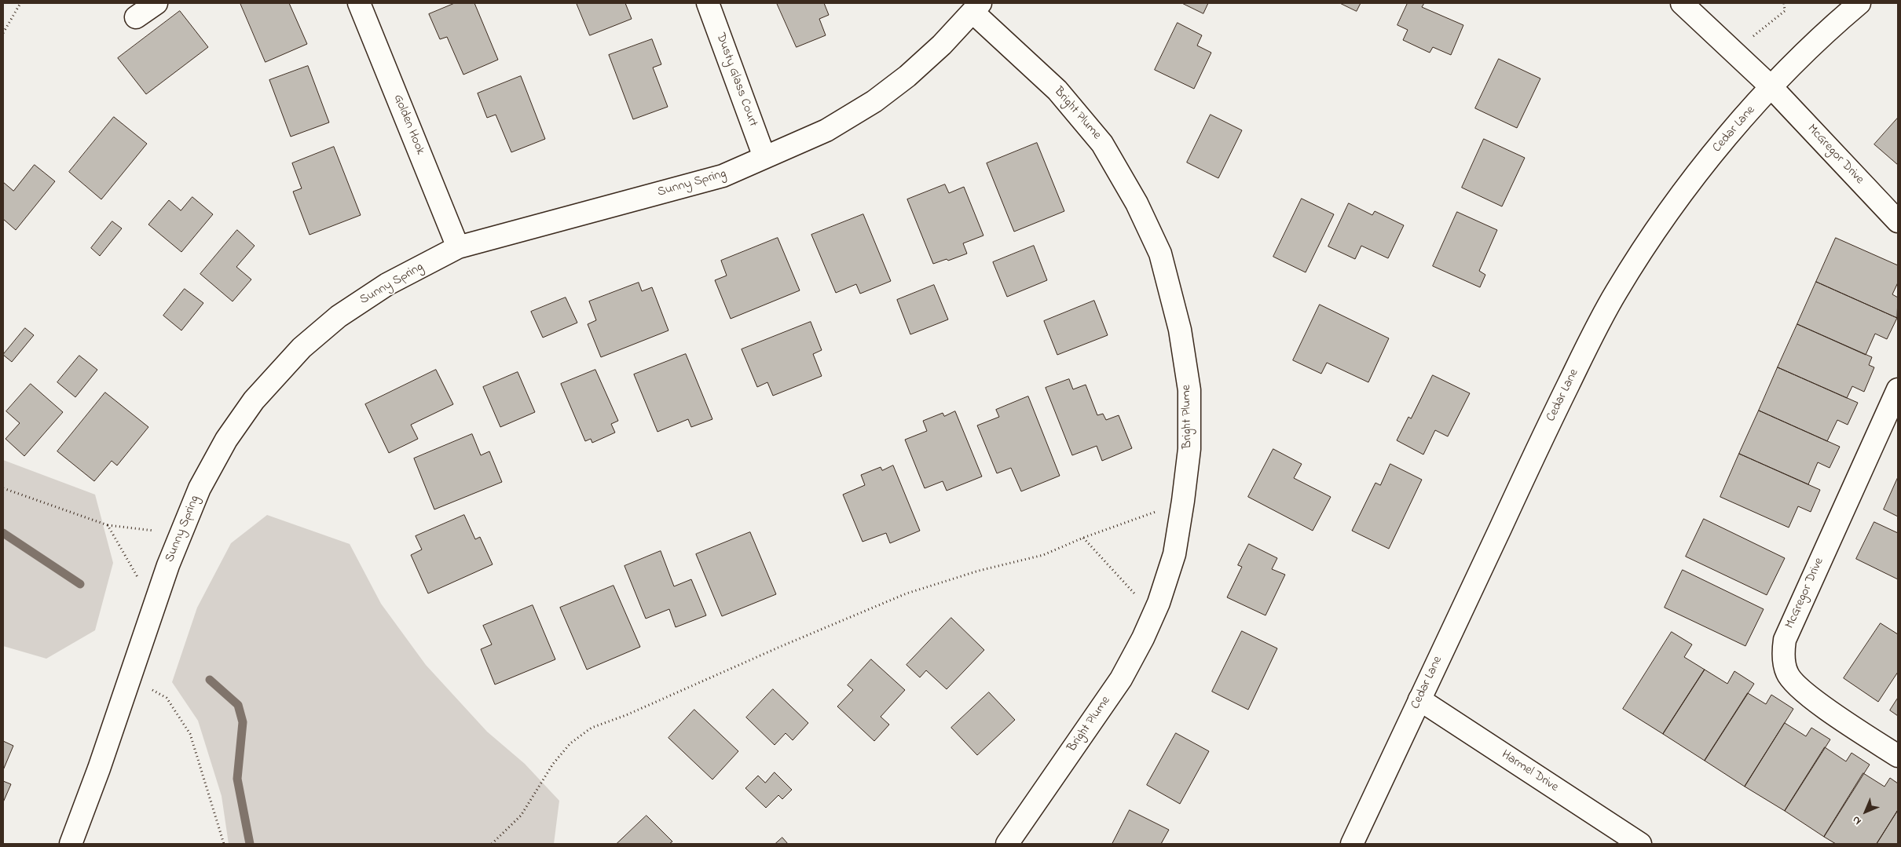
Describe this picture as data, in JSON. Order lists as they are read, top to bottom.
{
  "streets": {
    "street": [
      "Dusty Glass Court",
      "Bright Plume",
      "Golden Hook",
      "Cedar Lane",
      "McGregor Drive",
      "Sunny Spring",
      "Harmel Drive"
    ]
  },
  "crossings": [
    ["Dusty Glass Court", "Sunny Spring"],
    ["Bright Plume", "Sunny Spring"],
    ["Golden Hook", "Sunny Spring"],
    ["Cedar Lane", "McGregor Drive"],
    ["Cedar Lane", "Harmel Drive"]
  ],
  "north": "bottom left"
}
